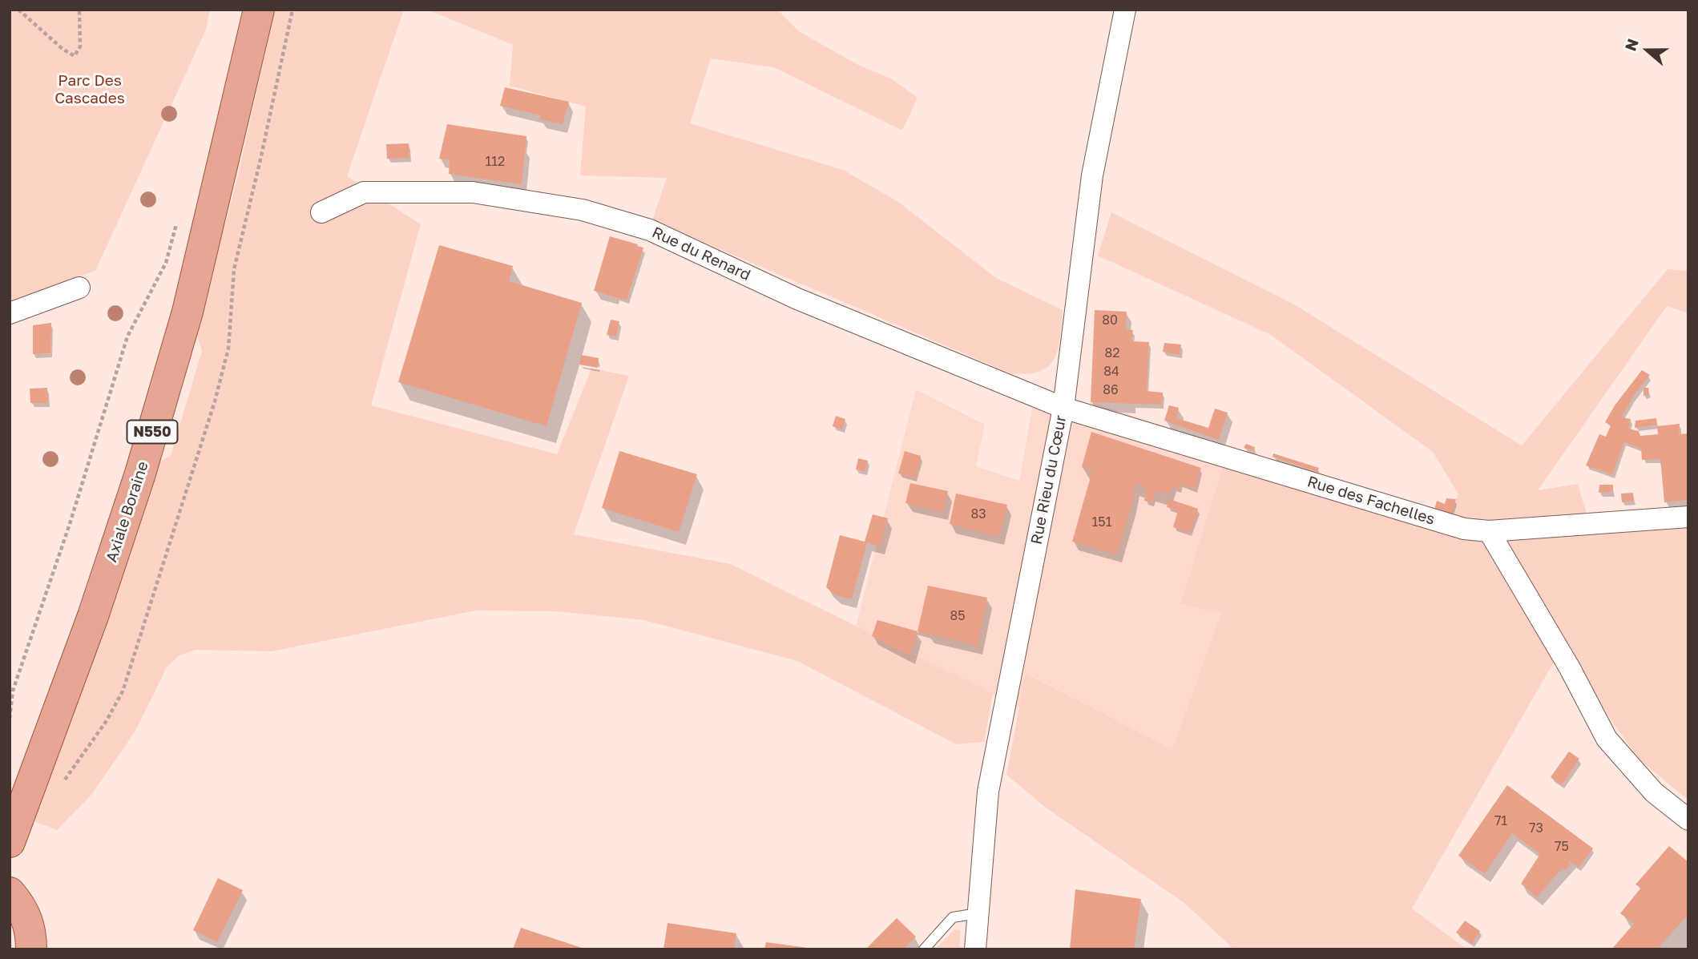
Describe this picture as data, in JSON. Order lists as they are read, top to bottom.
{
  "streets": {
    "main road": ["N550", "Axiale Boraine"],
    "street": ["Rue du Renard", "Rue Rieu du Cœur", "Rue des Fachelles"]
  },
  "crossings": [
    ["Rue du Renard", "Rue Rieu du Cœur"],
    ["Rue du Renard", "Rue des Fachelles"],
    ["Rue Rieu du Cœur", "Rue des Fachelles"]
  ],
  "parks": ["Parc Des Cascades"],
  "house_numbers": [
    "112",
    "80",
    "82",
    "84",
    "86",
    "83",
    "151",
    "85",
    "71",
    "73",
    "75"
  ],
  "north": "left"
}
